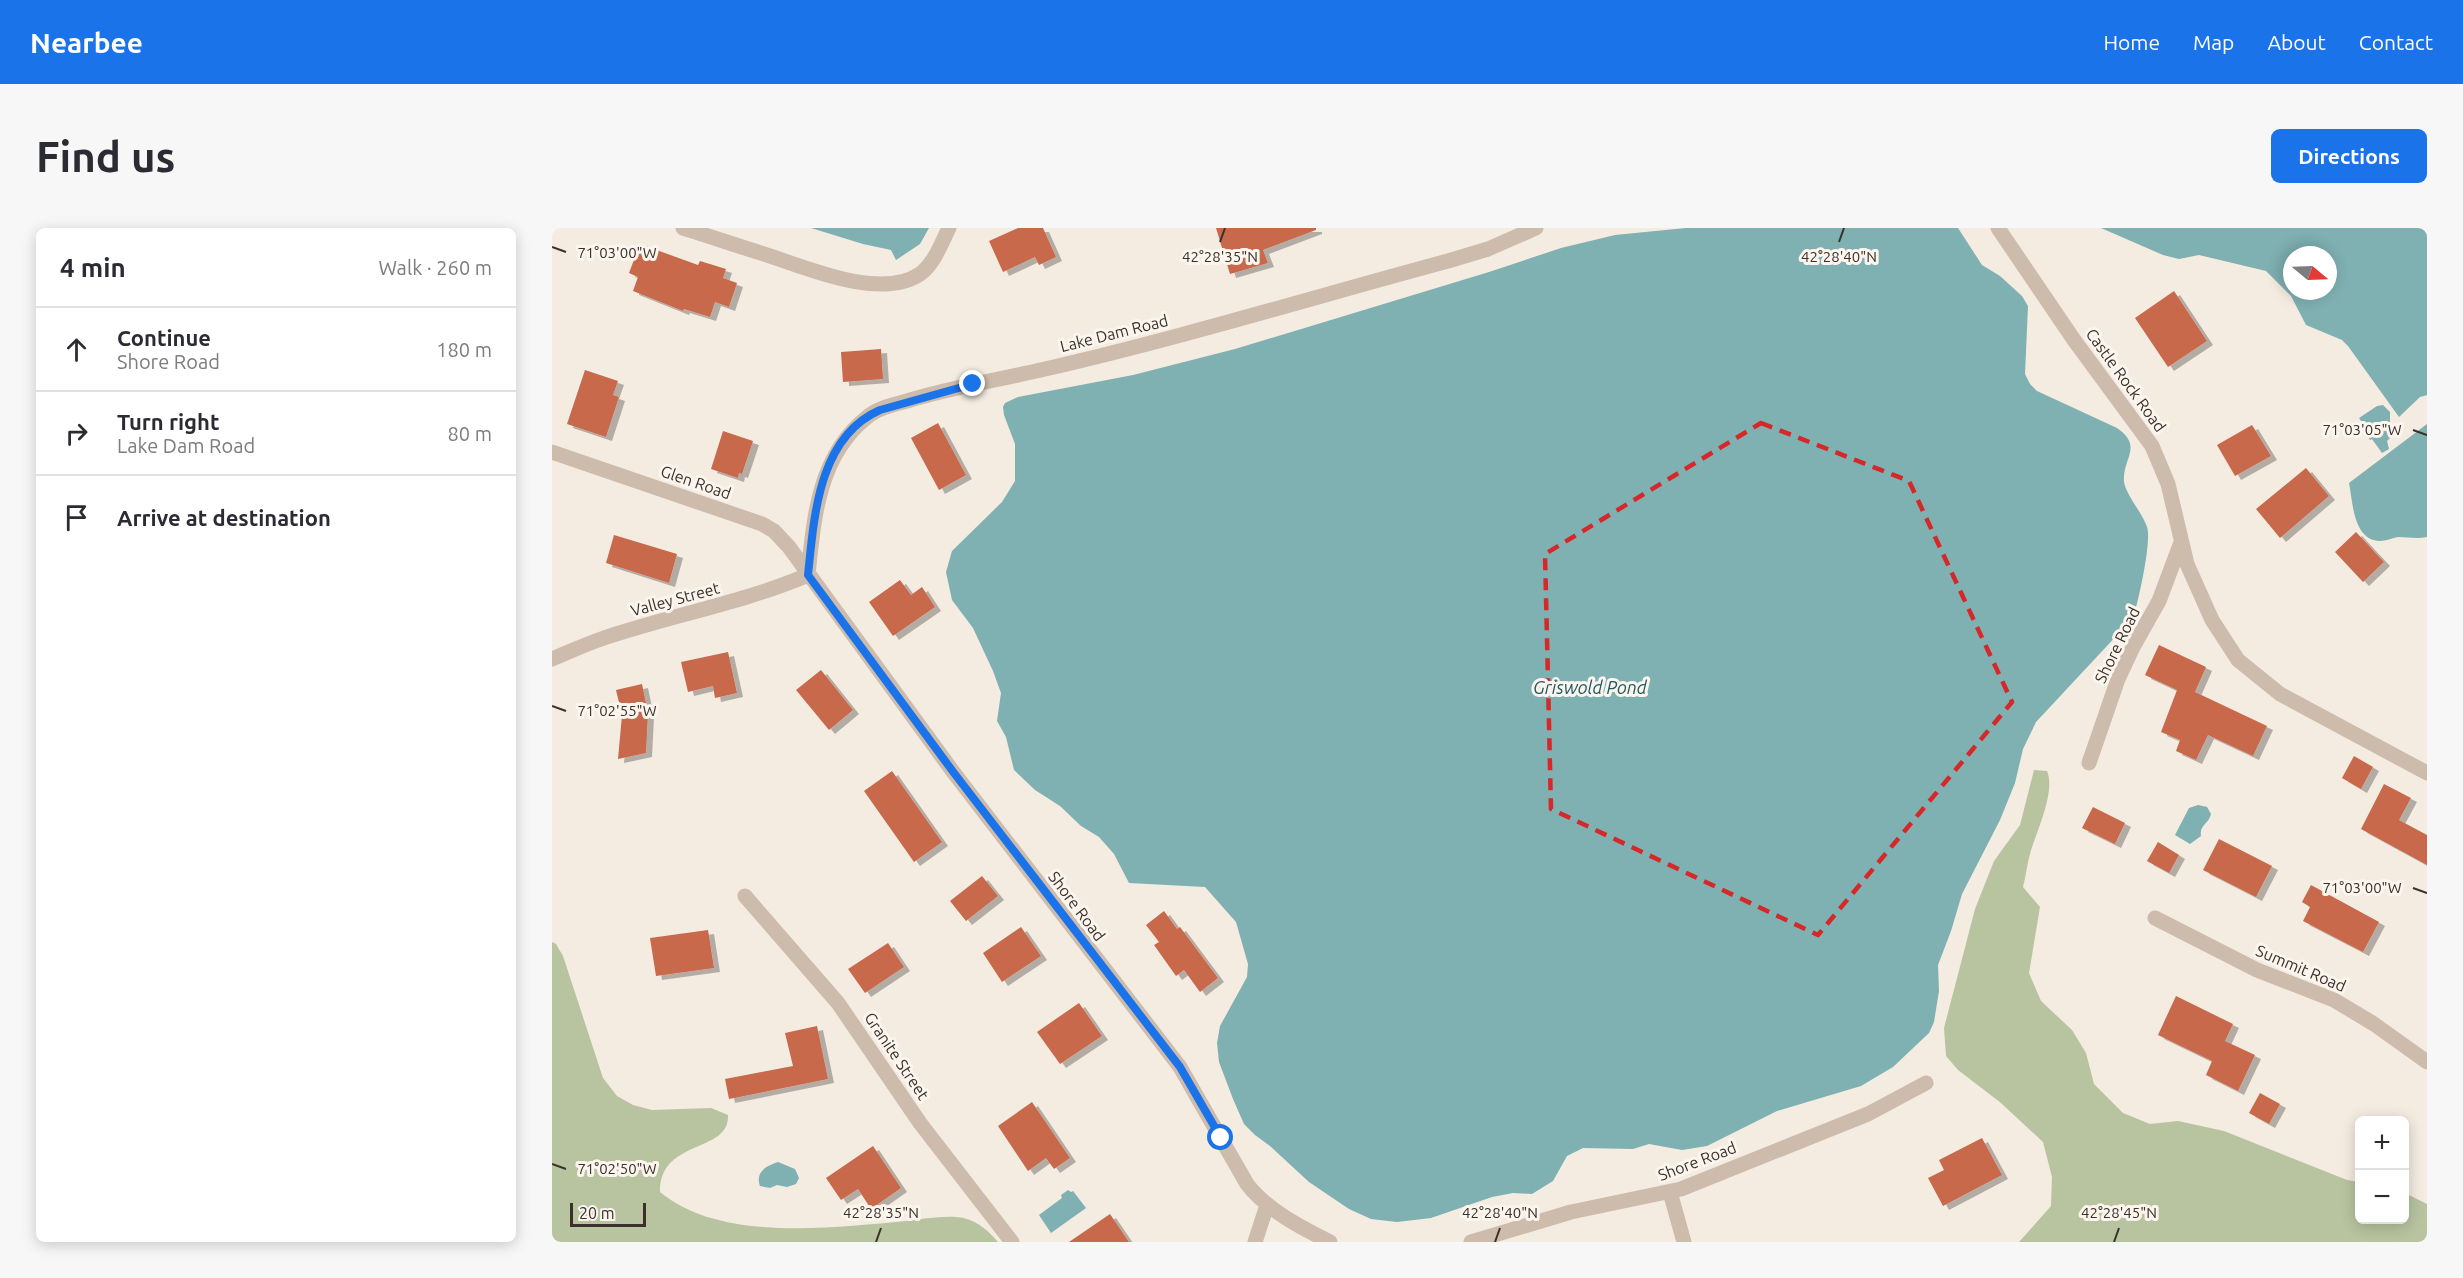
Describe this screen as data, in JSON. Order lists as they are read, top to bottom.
{
  "streets": {
    "street": [
      "Lake Dam Road",
      "Castle Rock Road",
      "Glen Road",
      "Valley Street",
      "Shore Road",
      "Summit Road",
      "Granite Street"
    ]
  },
  "crossings": [
    ["Lake Dam Road", "Glen Road"],
    ["Lake Dam Road", "Valley Street"],
    ["Lake Dam Road", "Shore Road"],
    ["Castle Rock Road", "Shore Road"],
    ["Glen Road", "Valley Street"],
    ["Glen Road", "Shore Road"],
    ["Valley Street", "Shore Road"]
  ],
  "water": ["Griswold Pond"],
  "scale_bar": "20 m",
  "north": "right",
  "page": {
    "header": "Nearbee",
    "nav": [
      "Home",
      "Map",
      "About",
      "Contact"
    ],
    "buttons": "Directions",
    "title": "Find us",
    "heading": ["4 min", "Walk · 260 m"],
    "list": [
      ["Continue", "Shore Road", "180 m"],
      ["Turn right", "Lake Dam Road", "80 m"],
      "Arrive at destination"
    ],
    "map_buttons": ["+", "−"],
    "scale": "20 m"
  },
  "coordinates": [
    "71°03'00\"W",
    "42°28'35\"N",
    "42°28'40\"N",
    "71°03'05\"W",
    "71°02'55\"W",
    "71°02'50\"W",
    "42°28'45\"N"
  ]
}
